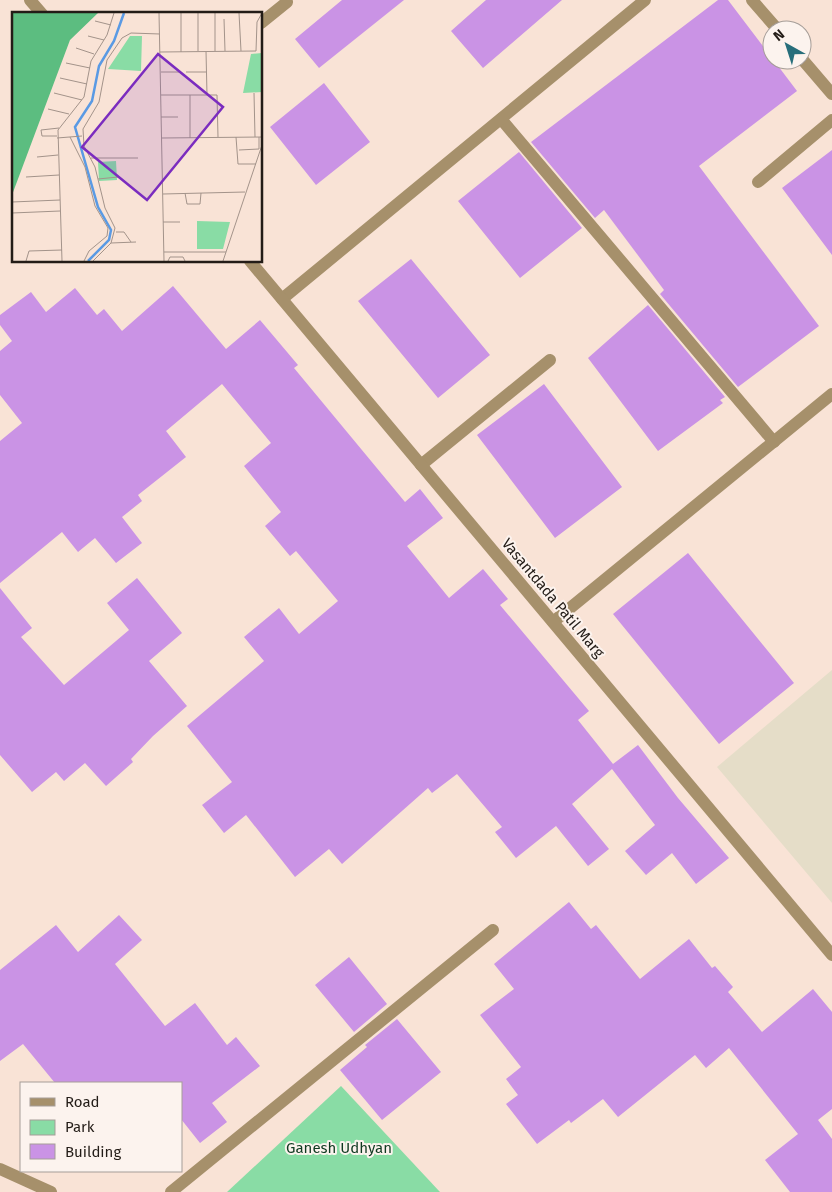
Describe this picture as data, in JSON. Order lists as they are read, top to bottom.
{
  "streets": {
    "street": ["Vasantdada Patil Marg"]
  },
  "parks": ["Ganesh Udhyan"],
  "legend": ["Road", "Park", "Building"],
  "north": "top left"
}
